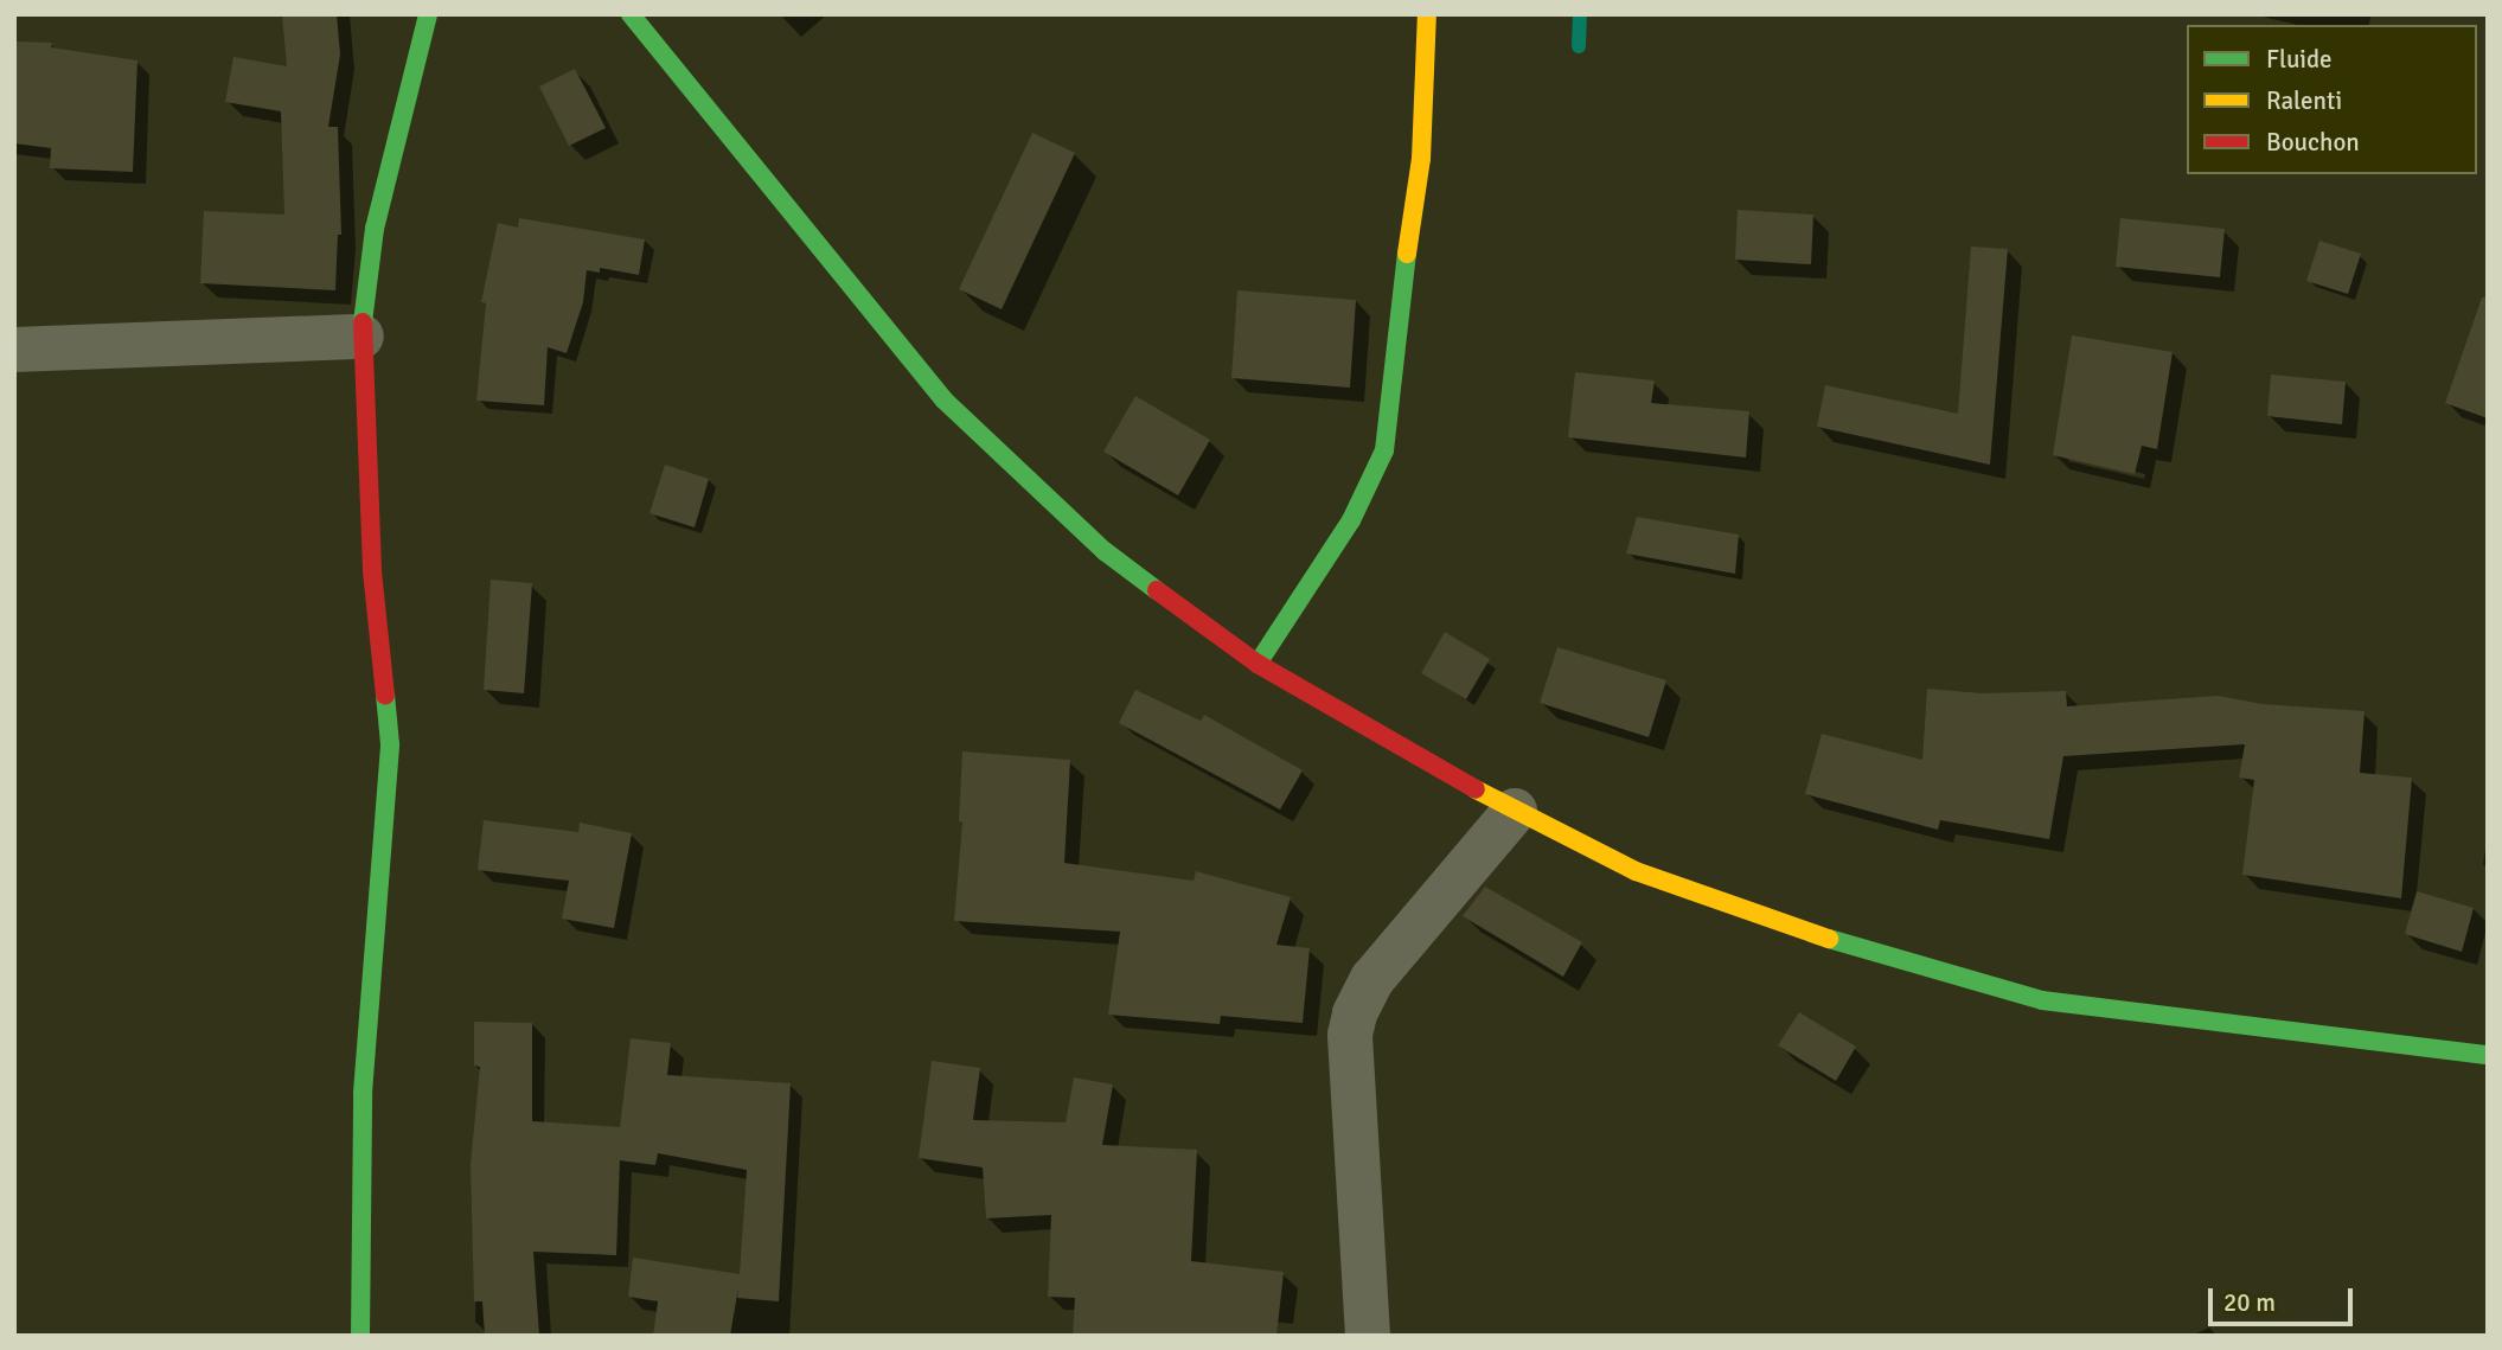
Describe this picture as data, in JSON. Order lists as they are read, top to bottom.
{
  "legend": ["Fluide", "Ralenti", "Bouchon"],
  "scale_bar": "20 m"
}
